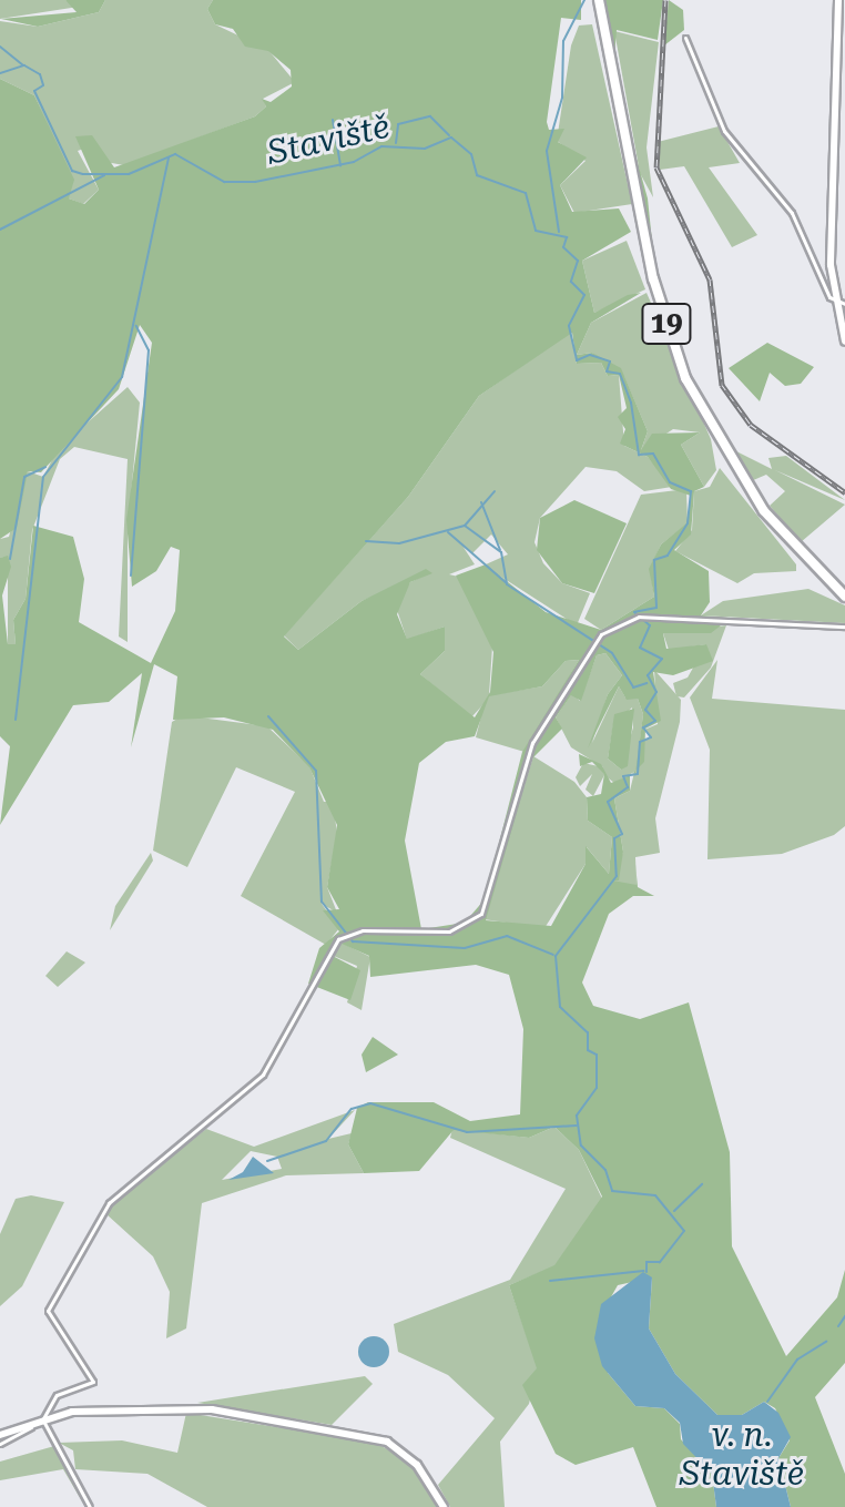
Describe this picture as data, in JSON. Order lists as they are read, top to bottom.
{
  "streets": {
    "main road": ["19"]
  },
  "water": ["Staviště", "v. n. Staviště"]
}
